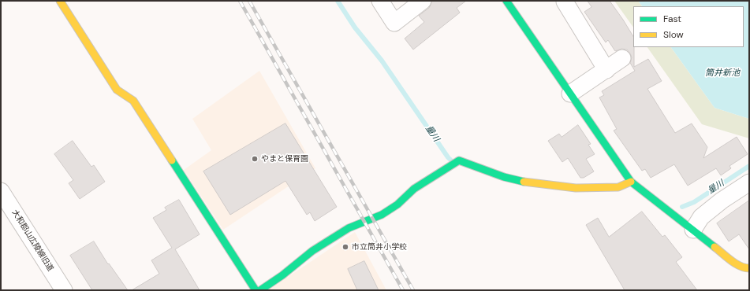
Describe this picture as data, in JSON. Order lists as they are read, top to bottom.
{
  "streets": {
    "street": ["大和郡山広陵線旧道"]
  },
  "water": ["筒井新池", "量川"],
  "places": ["やまと保育園", "市立筒井小学校"],
  "legend": ["Fast", "Slow"]
}
